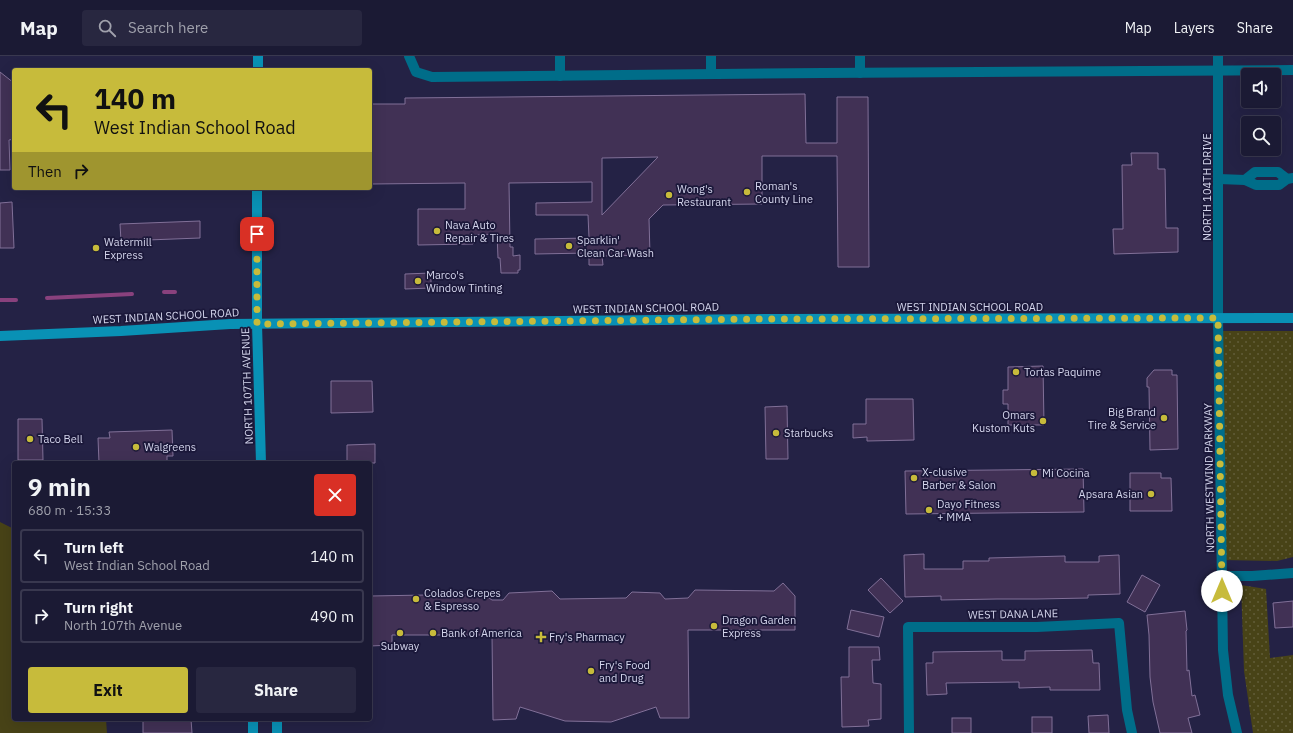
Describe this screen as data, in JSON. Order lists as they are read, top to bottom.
{
  "streets": {
    "main road": ["WEST INDIAN SCHOOL ROAD", "NORTH 107TH AVENUE"],
    "street": ["NORTH 104TH DRIVE", "NORTH WESTWIND PARKWAY", "WEST DANA LANE"]
  },
  "crossings": [
    ["NORTH 104TH DRIVE", "WEST INDIAN SCHOOL ROAD"],
    ["NORTH 104TH DRIVE", "NORTH WESTWIND PARKWAY"],
    ["WEST INDIAN SCHOOL ROAD", "NORTH 107TH AVENUE"],
    ["WEST INDIAN SCHOOL ROAD", "NORTH WESTWIND PARKWAY"]
  ],
  "places": {
    "other": [
      "Roman's County Line",
      "Wong's Restaurant",
      "Nava Auto Repair & Tires",
      "Sparklin' Clean Car Wash",
      "Watermill Express",
      "Marco's Window Tinting",
      "Tortas Paquime",
      "Big Brand Tire & Service",
      "Omars Kustom Kuts",
      "Starbucks",
      "Taco Bell",
      "Walgreens",
      "Mi Cocina",
      "X-clusive Barber & Salon",
      "Apsara Asian",
      "Dayo Fitness + MMA",
      "Colados Crepes & Espresso",
      "Dragon Garden Express",
      "Subway",
      "Bank of America",
      "Fry's Food and Drug"
    ],
    "health": ["Fry's Pharmacy"]
  },
  "page": {
    "header": "Map",
    "search": "Search here",
    "nav": ["Map", "Layers", "Share"],
    "turn": ["140 m", "West Indian School Road"],
    "then": "Then",
    "heading": ["9 min", "680 m · 15:33"],
    "list": [
      {
        "name": "Turn left",
        "note": "West Indian School Road",
        "value": "140 m"
      },
      {
        "name": "Turn right",
        "note": "North 107th Avenue",
        "value": "490 m"
      }
    ],
    "buttons": ["Exit", "Share"]
  }
}
